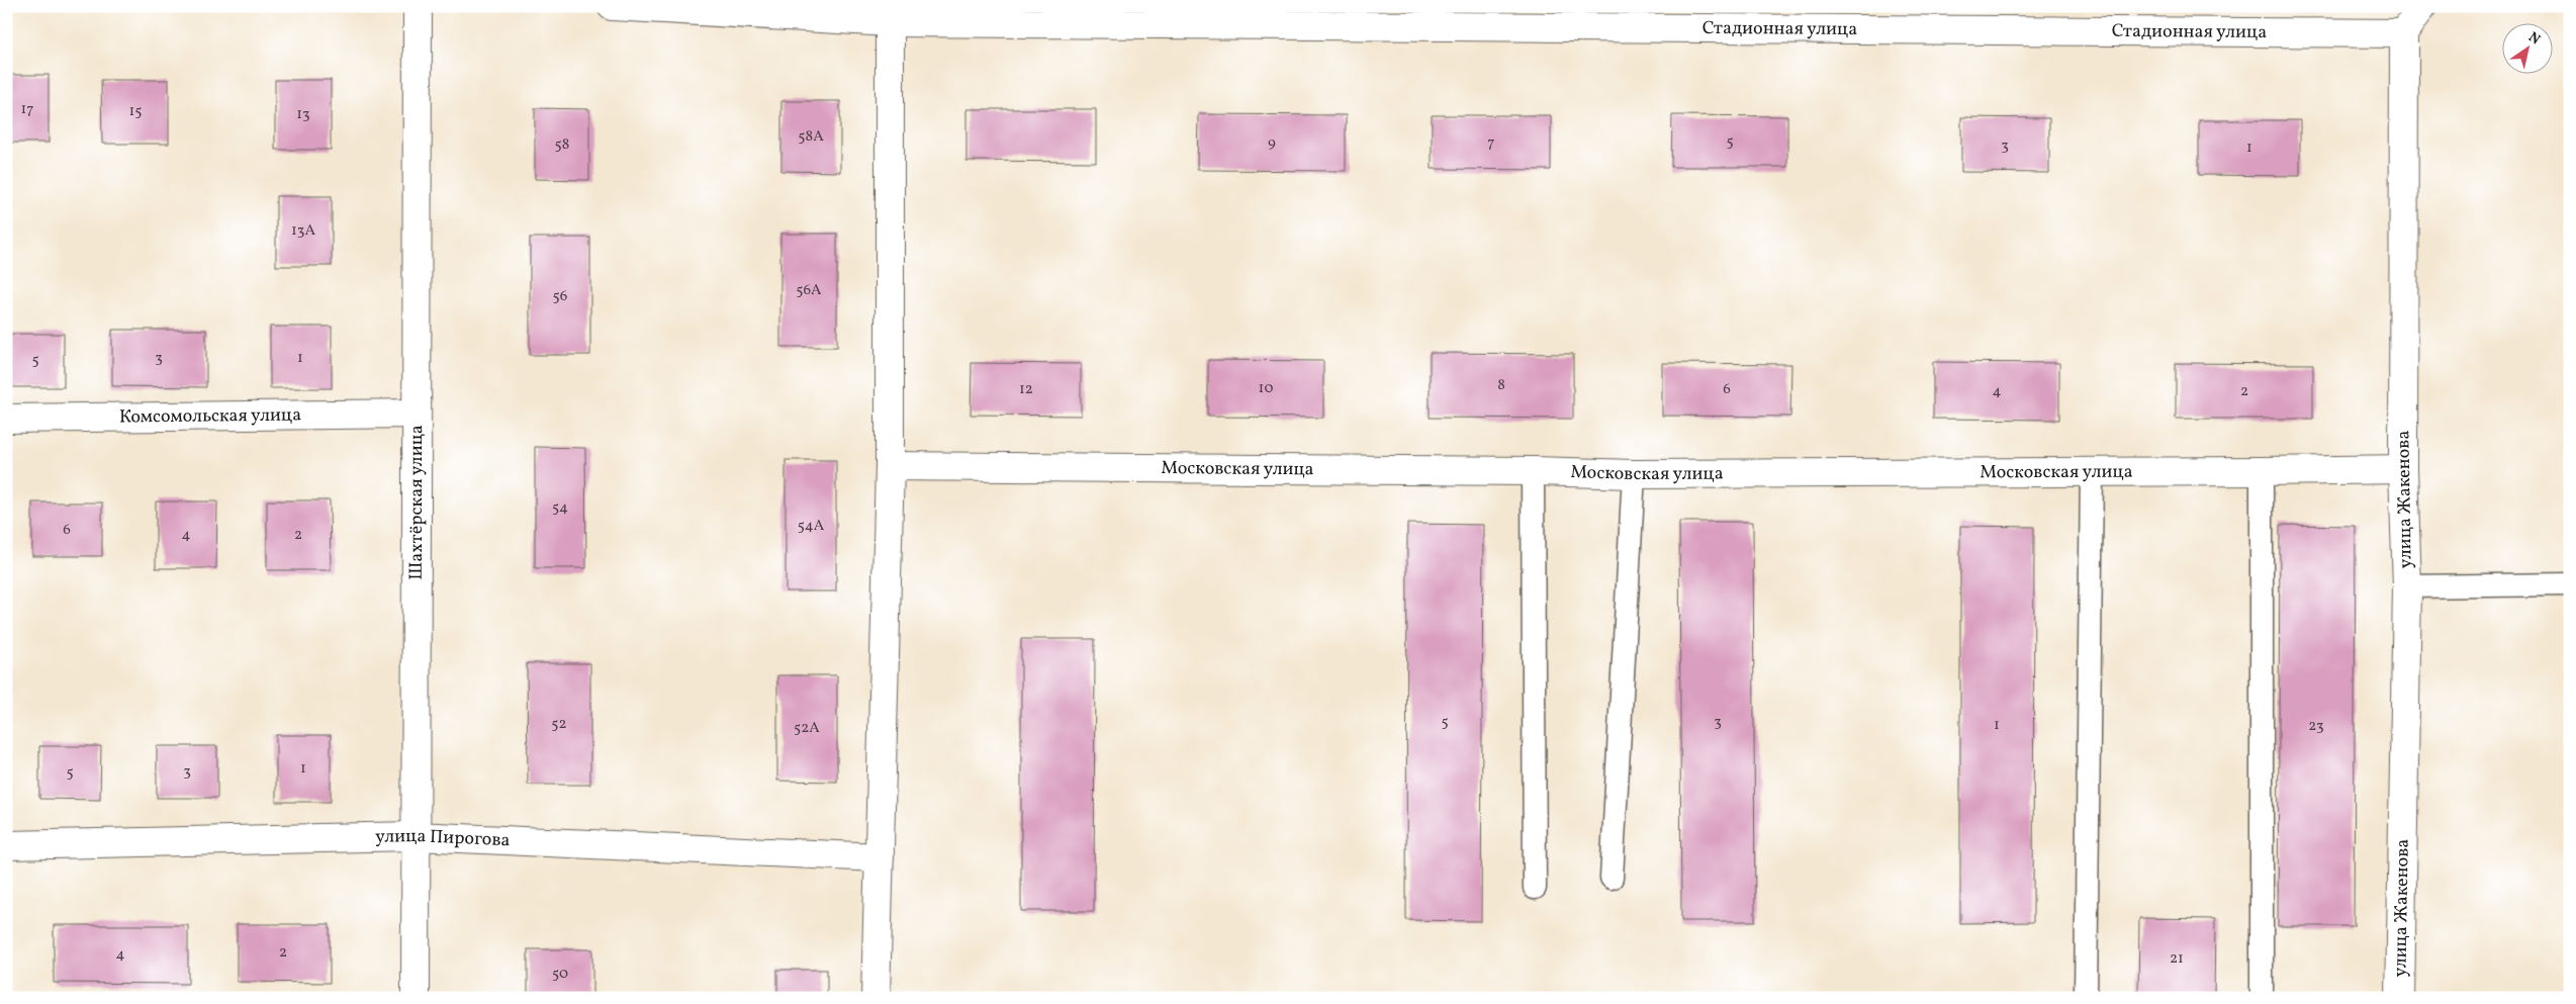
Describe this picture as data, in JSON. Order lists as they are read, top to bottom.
{
  "streets": {
    "street": [
      "Стадионная улица",
      "Комсомольская улица",
      "Московская улица",
      "улица Жакенова",
      "Шахтёрская улица",
      "улица Пирогова"
    ]
  },
  "crossings": [
    ["Стадионная улица", "улица Жакенова"],
    ["Комсомольская улица", "Шахтёрская улица"],
    ["Московская улица", "улица Жакенова"],
    ["Шахтёрская улица", "улица Пирогова"]
  ],
  "house_numbers": [
    "17",
    "15",
    "13",
    "58А",
    "5",
    "9",
    "7",
    "58",
    "3",
    "1",
    "13А",
    "56А",
    "56",
    "3",
    "1",
    "5",
    "8",
    "10",
    "12",
    "6",
    "4",
    "2",
    "54",
    "54А",
    "6",
    "4",
    "2",
    "5",
    "3",
    "52",
    "1",
    "23",
    "52А",
    "1",
    "3",
    "5",
    "2",
    "4",
    "21",
    "50"
  ],
  "north": "top right"
}
